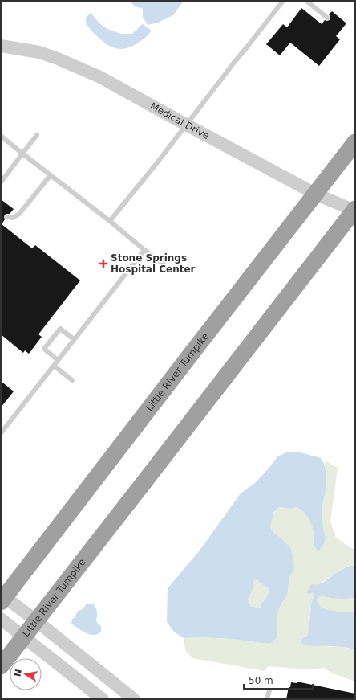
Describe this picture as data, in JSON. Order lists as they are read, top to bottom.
{
  "streets": {
    "highway": ["Little River Turnpike"],
    "street": ["Medical Drive"]
  },
  "crossings": [
    ["Medical Drive", "Little River Turnpike"]
  ],
  "places": {
    "health": ["Stone Springs Hospital Center"]
  },
  "scale_bar": "50 m",
  "north": "left"
}
